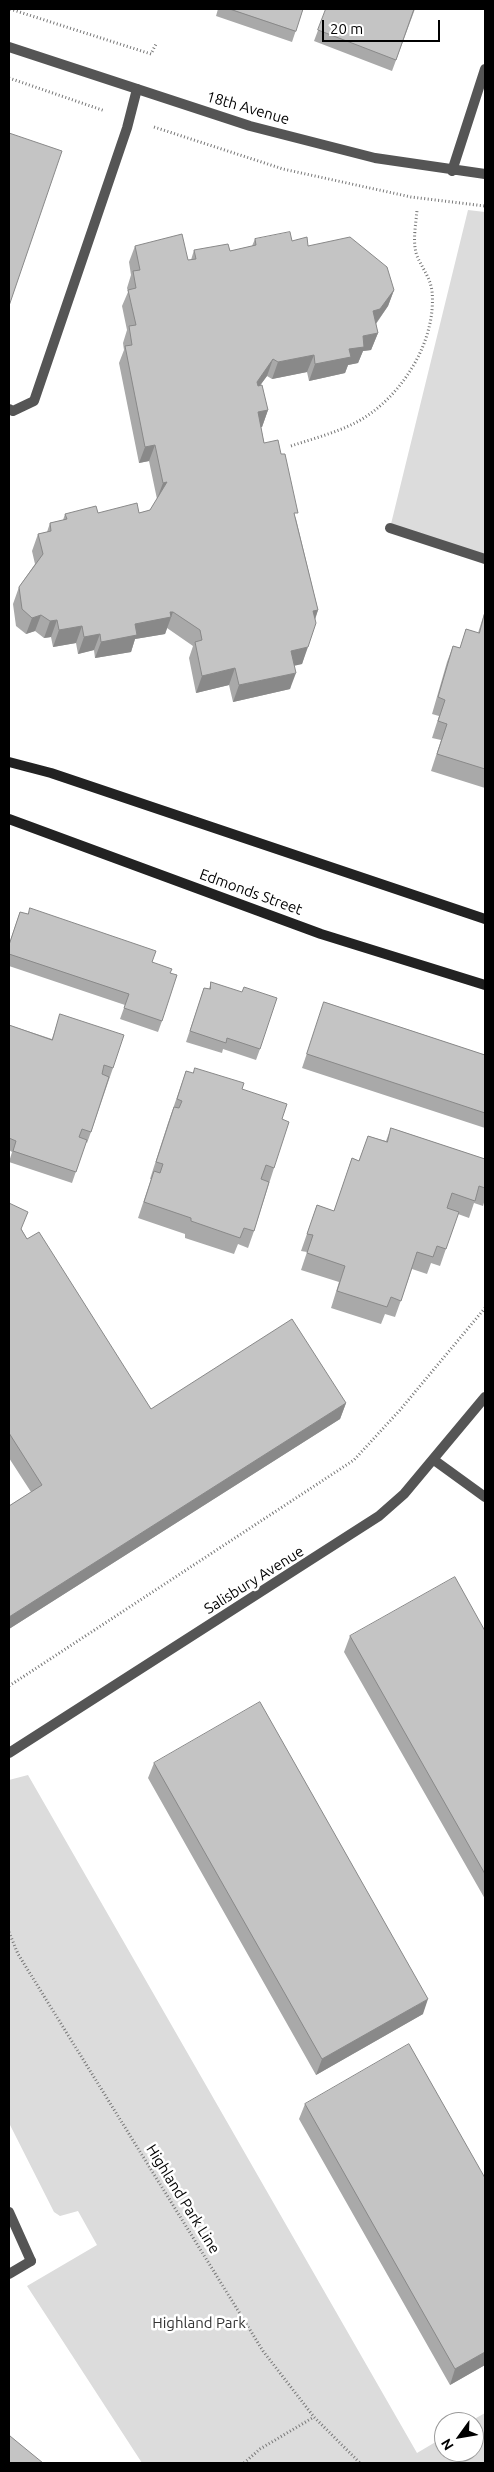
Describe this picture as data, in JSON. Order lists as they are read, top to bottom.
{
  "streets": {
    "street": ["18th Avenue", "Edmonds Street", "Salisbury Avenue"],
    "path": ["Highland Park Line"]
  },
  "parks": ["Highland Park"],
  "scale_bar": "20 m",
  "north": "bottom left"
}
